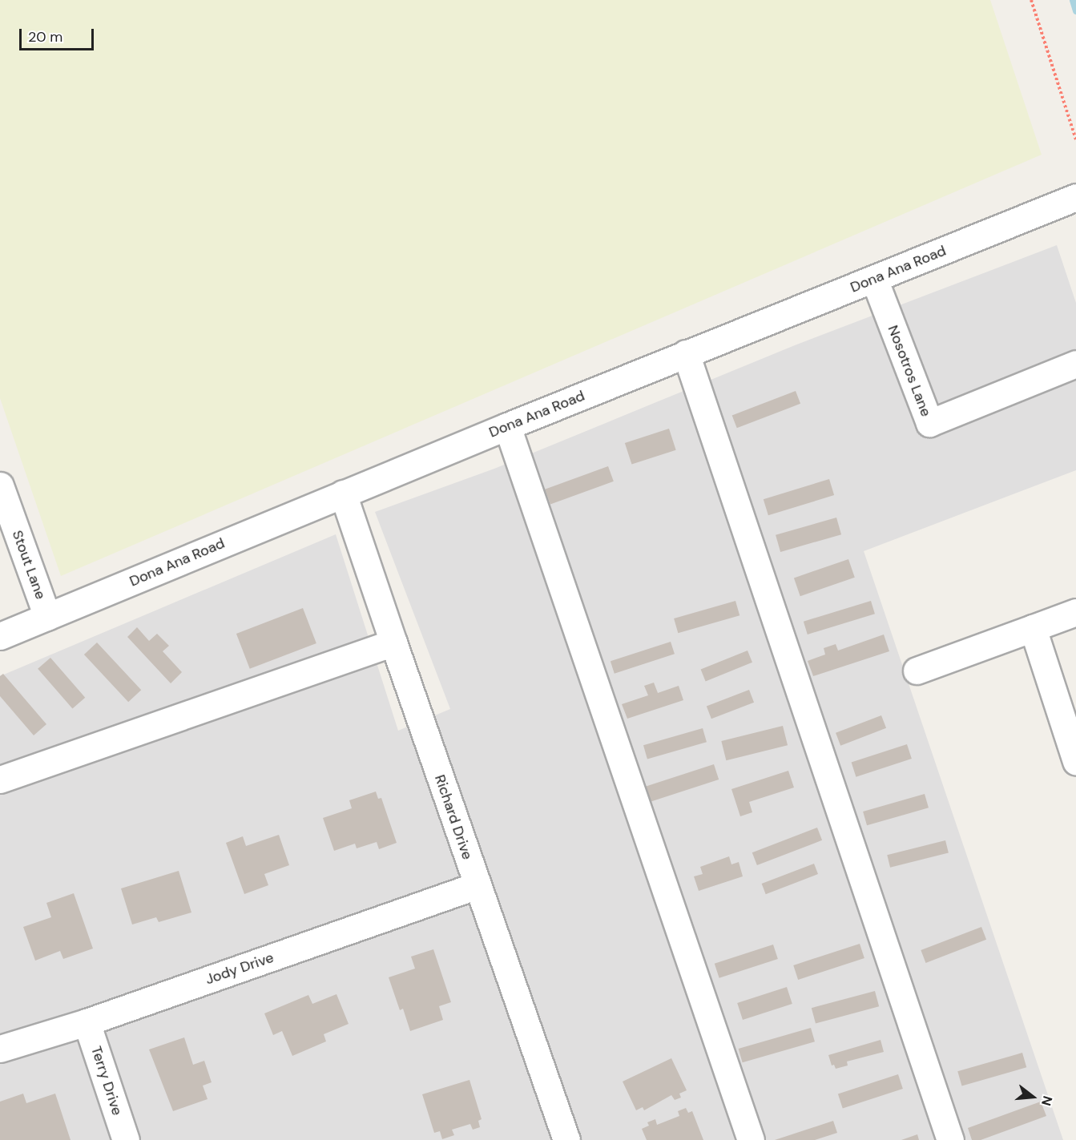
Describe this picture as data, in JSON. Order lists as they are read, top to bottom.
{
  "streets": {
    "street": [
      "Dona Ana Road",
      "Nosotros Lane",
      "Stout Lane",
      "Richard Drive",
      "Jody Drive",
      "Terry Drive"
    ]
  },
  "crossings": [
    ["Dona Ana Road", "Nosotros Lane"],
    ["Dona Ana Road", "Stout Lane"],
    ["Dona Ana Road", "Richard Drive"],
    ["Richard Drive", "Jody Drive"],
    ["Jody Drive", "Terry Drive"]
  ],
  "scale_bar": "20 m",
  "north": "right"
}
